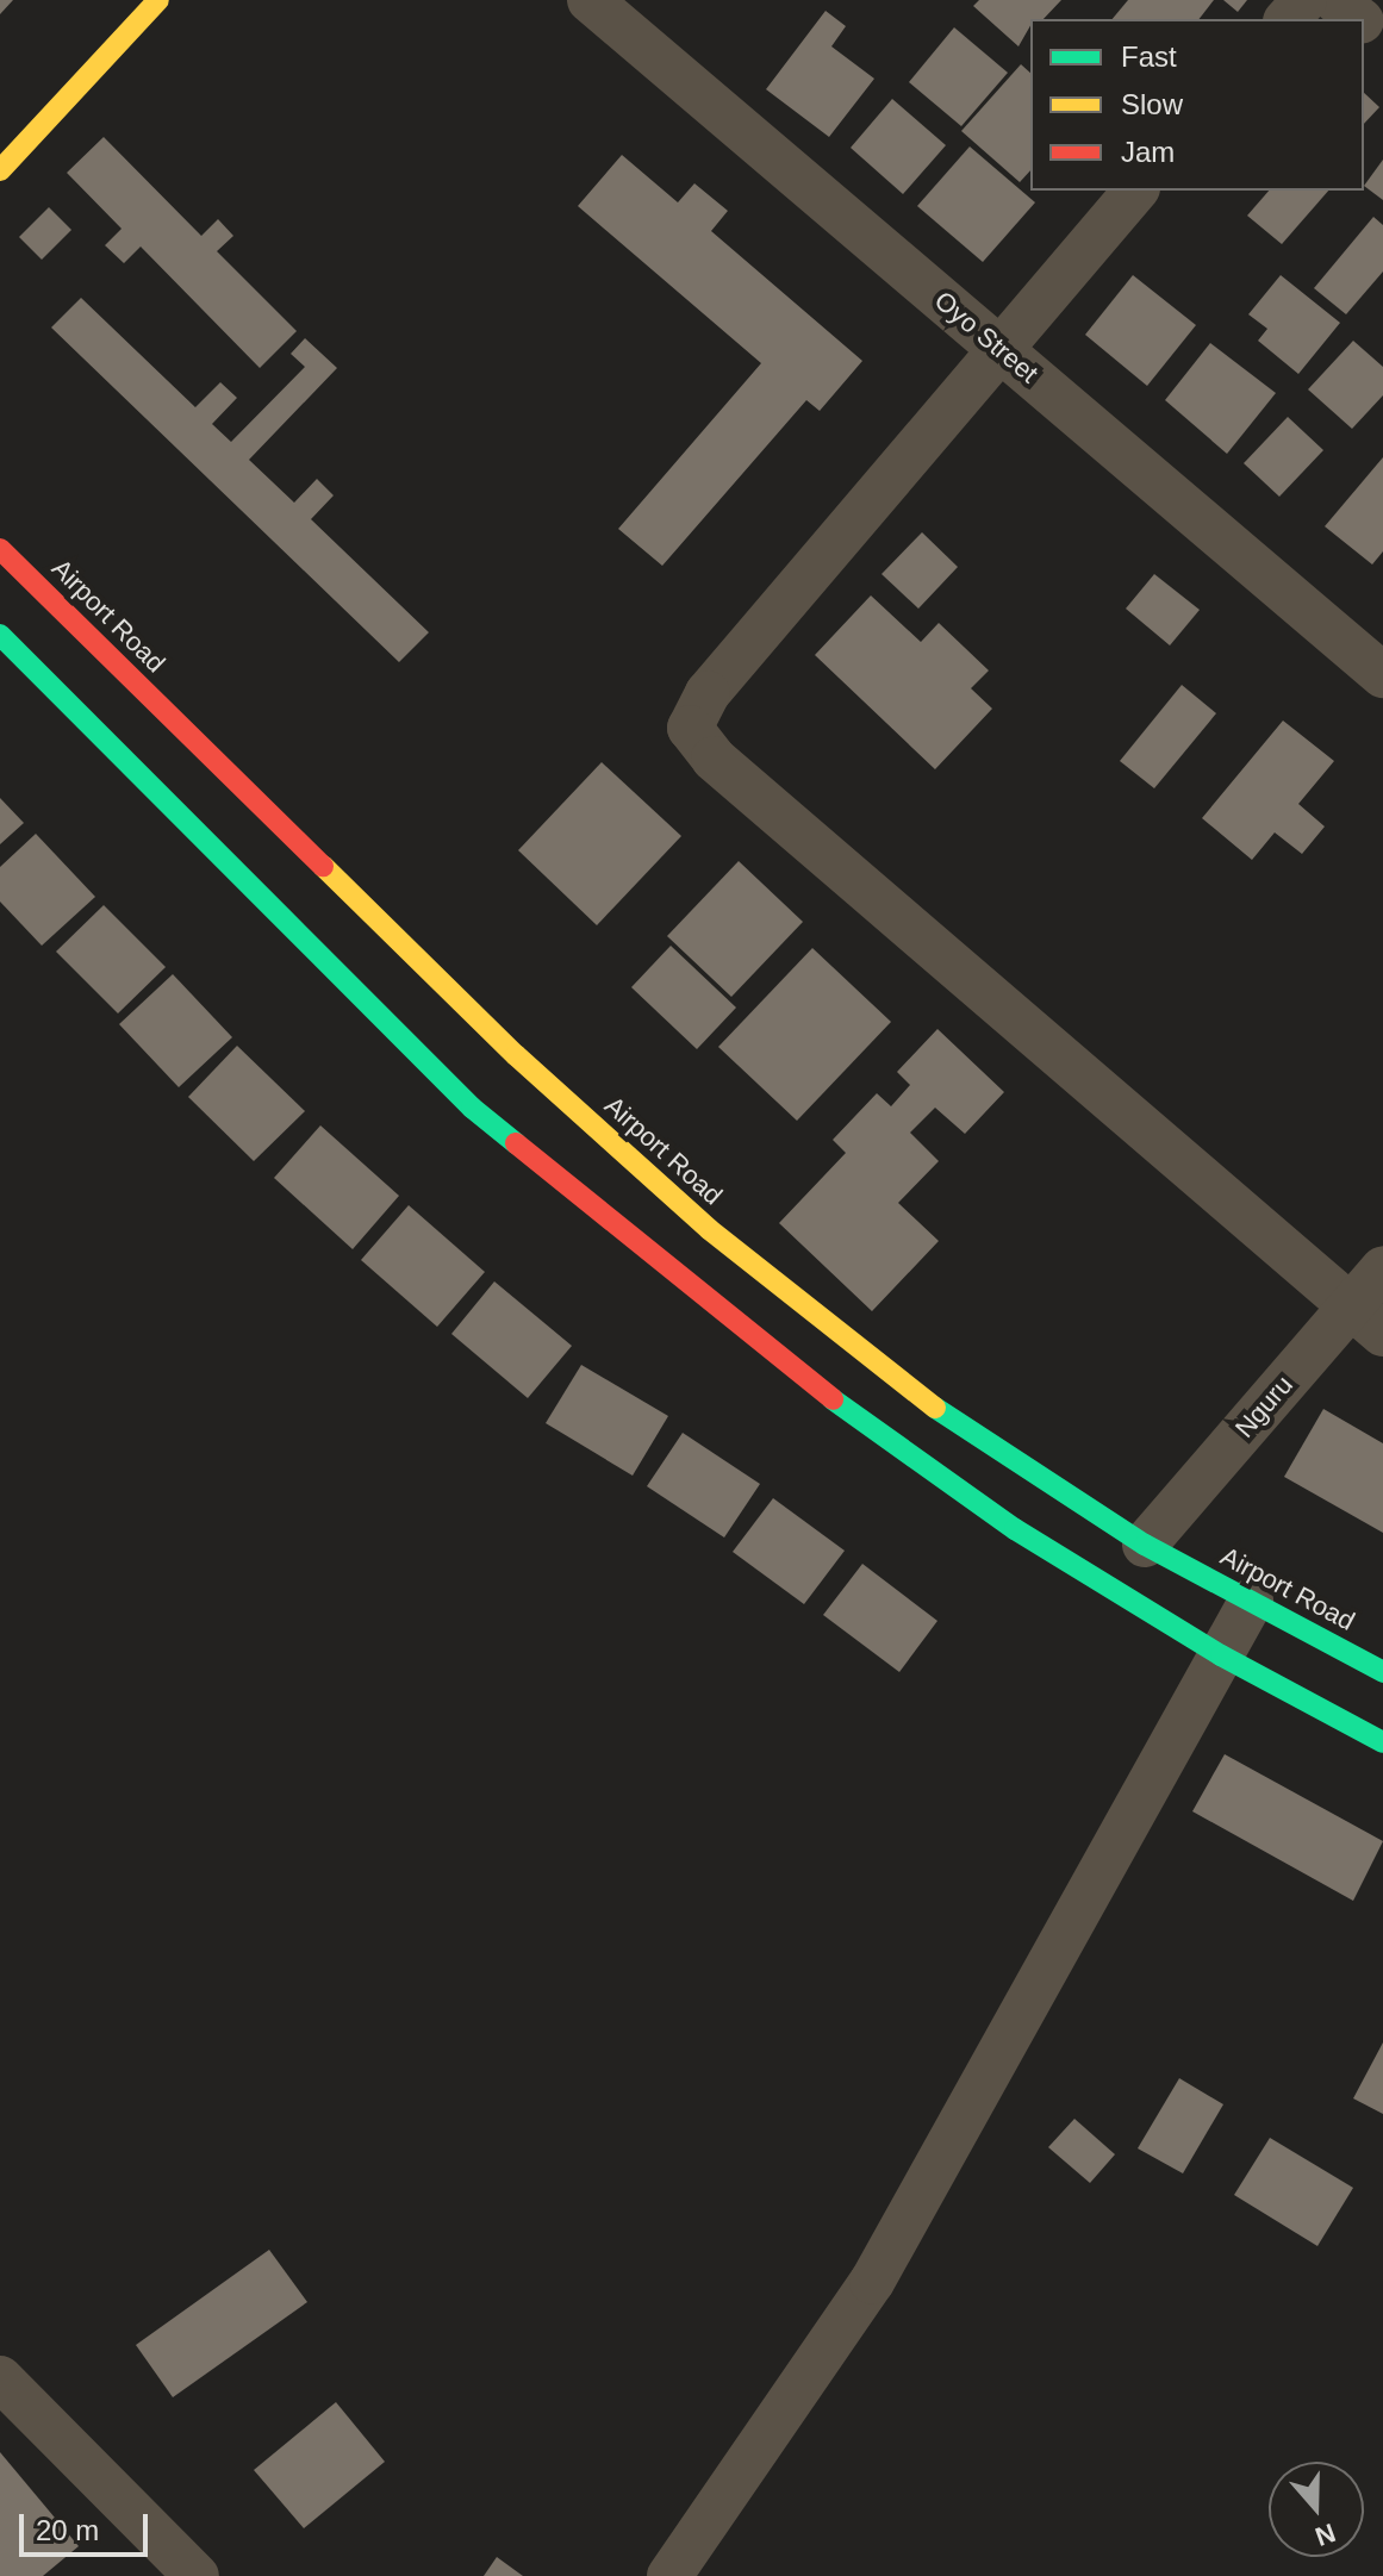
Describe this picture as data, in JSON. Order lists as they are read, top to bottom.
{
  "streets": {
    "main road": ["Airport Road"],
    "street": ["Oyo Street", "Nguru"]
  },
  "crossings": [
    ["Airport Road", "Nguru"]
  ],
  "legend": ["Fast", "Slow", "Jam"],
  "scale_bar": "20 m",
  "north": "bottom"
}
